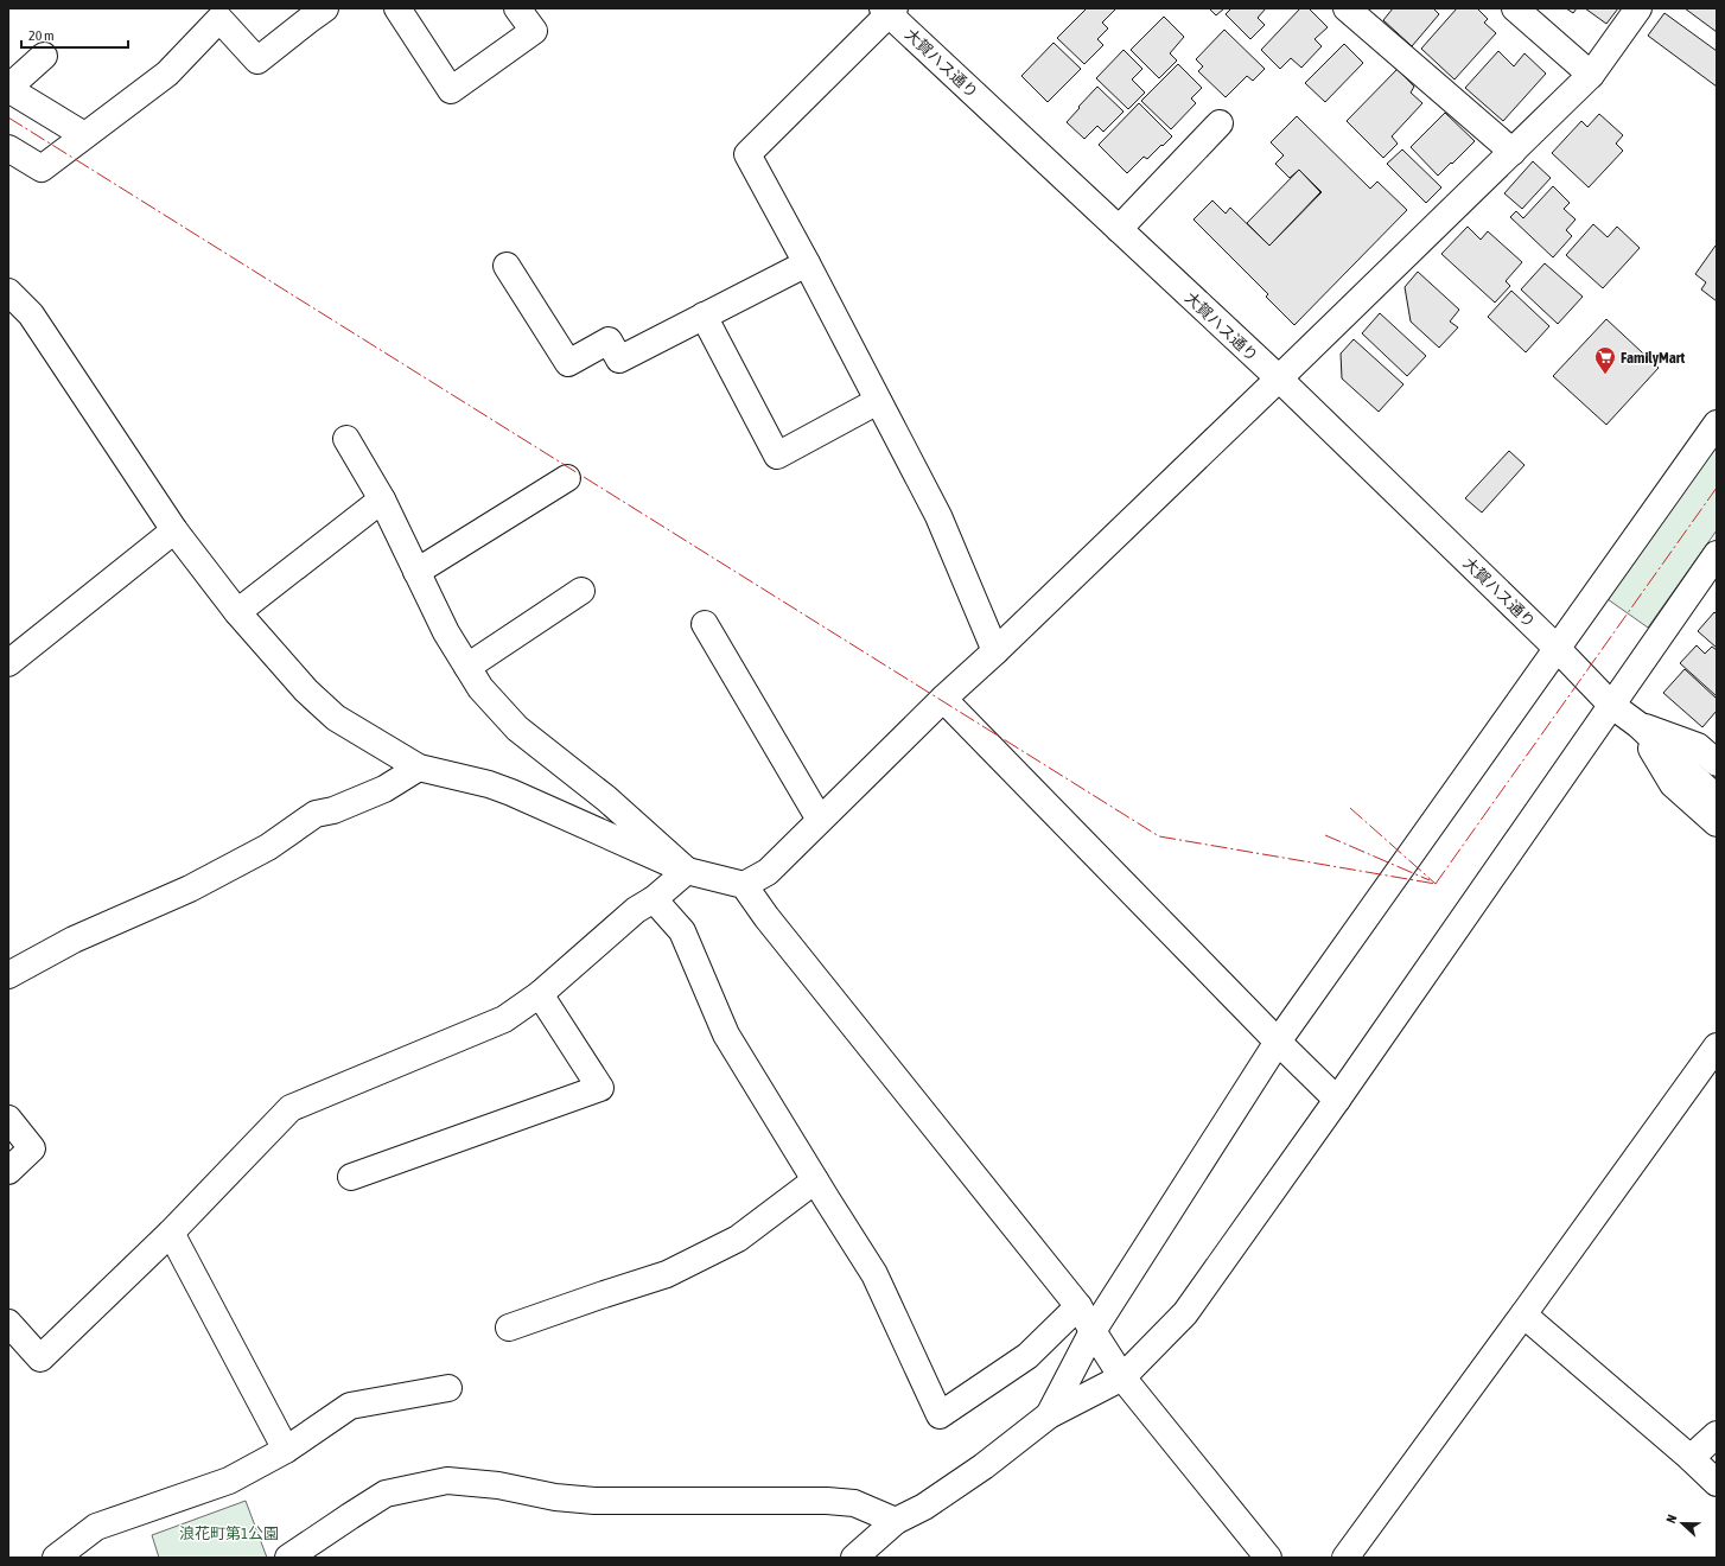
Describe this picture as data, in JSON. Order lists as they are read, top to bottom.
{
  "streets": {
    "street": ["大賀ハス通り"]
  },
  "parks": ["浪花町第1公園"],
  "places": {
    "supermarket": ["FamilyMart"]
  },
  "scale_bar": "20 m",
  "north": "left"
}
